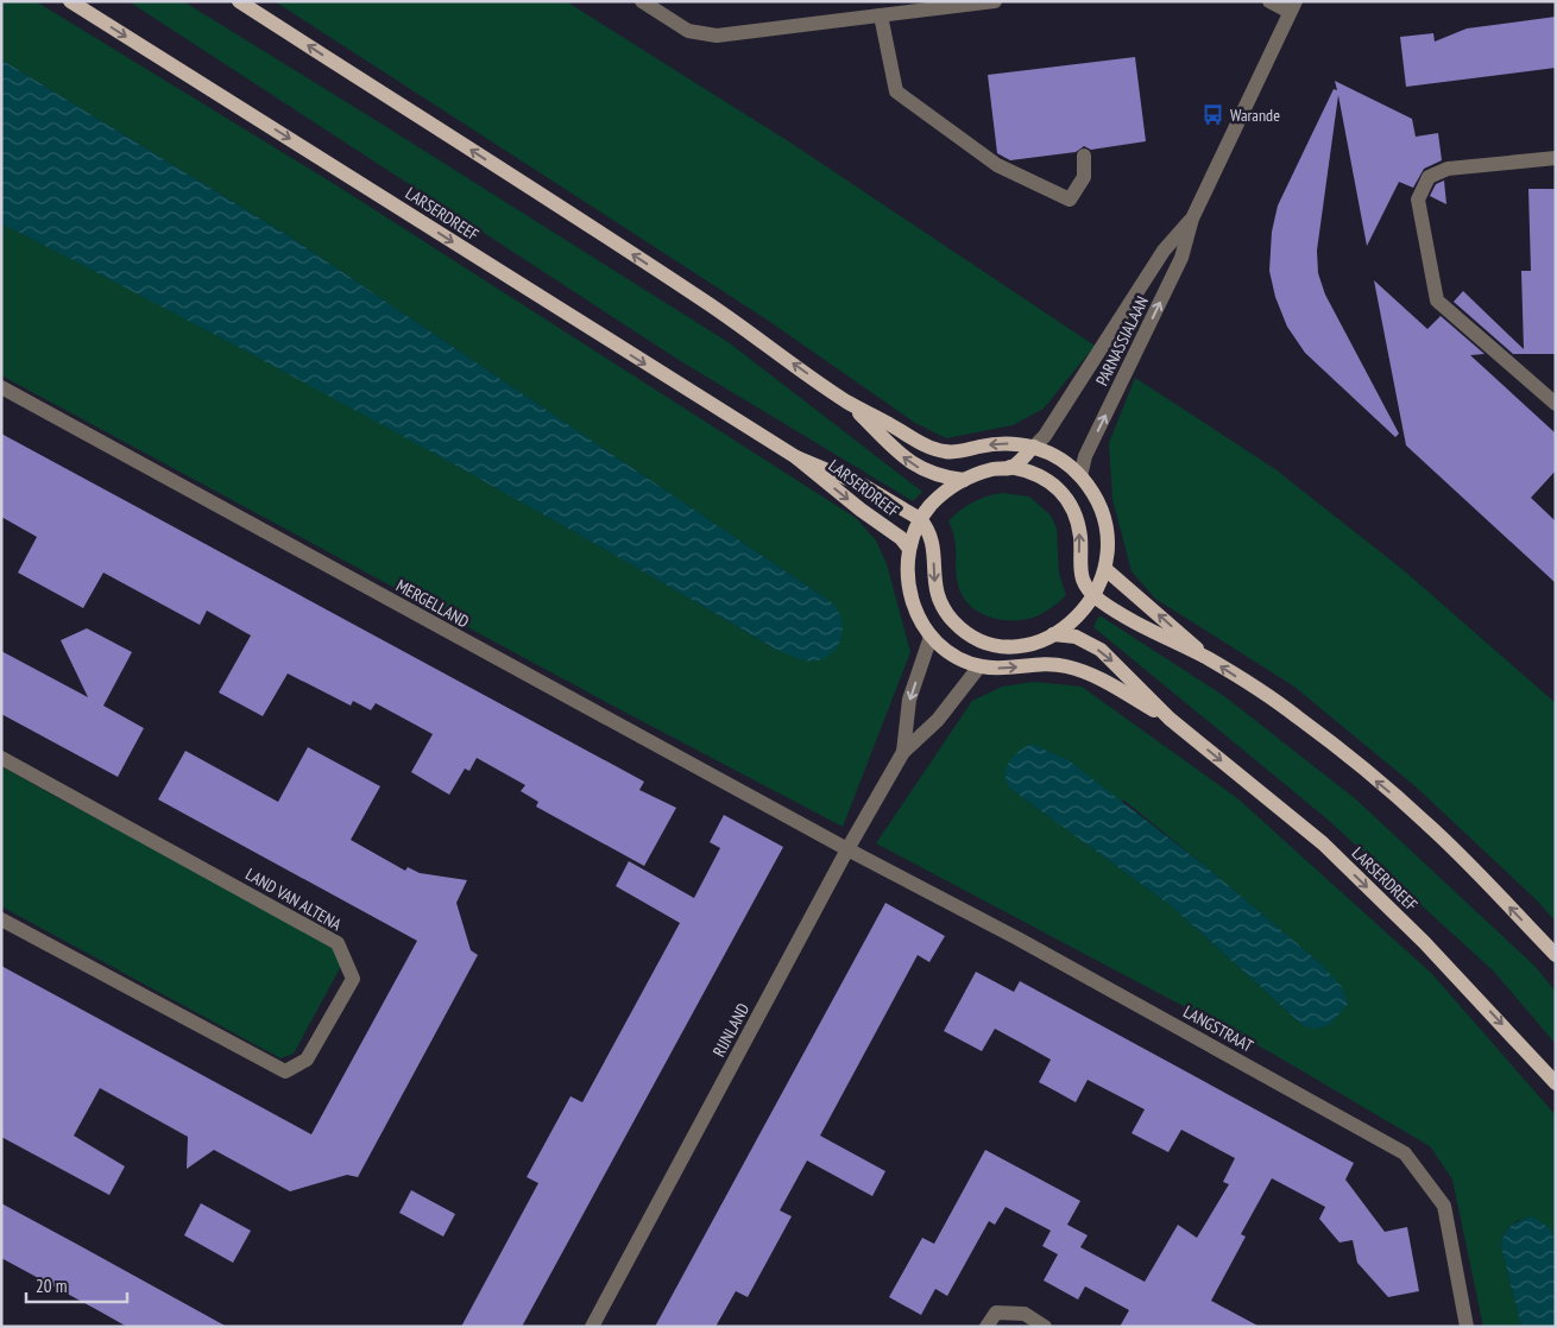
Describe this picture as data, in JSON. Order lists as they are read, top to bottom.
{
  "streets": {
    "main road": ["LARSERDREEF"],
    "street": [
      "PARNASSIALAAN",
      "MERGELLAND",
      "LAND VAN ALTENA",
      "LANGSTRAAT",
      "RIJNLAND"
    ]
  },
  "crossings": [
    ["LARSERDREEF", "RIJNLAND"],
    ["MERGELLAND", "LANGSTRAAT"],
    ["MERGELLAND", "RIJNLAND"],
    ["LANGSTRAAT", "RIJNLAND"]
  ],
  "places": {
    "bus stop": ["Warande"]
  },
  "scale_bar": "20 m"
}
